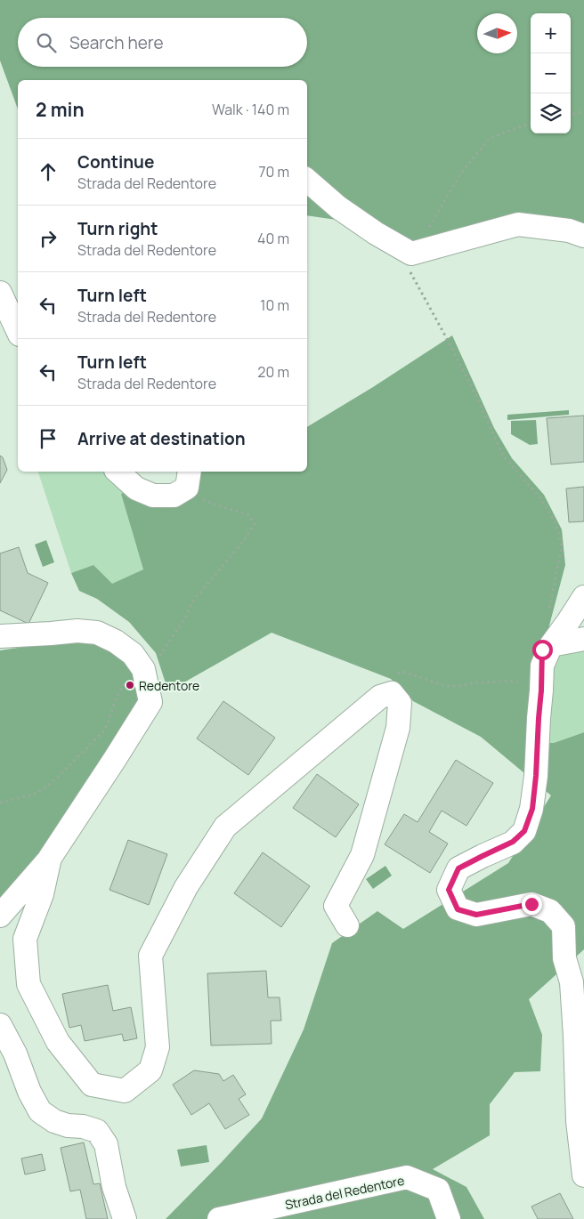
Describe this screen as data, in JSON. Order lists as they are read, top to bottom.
{
  "streets": {
    "street": ["Strada del Redentore"]
  },
  "places": ["Redentore"],
  "north": "right",
  "page": {
    "map_buttons": ["+", "−"],
    "search": "Search here",
    "heading": ["2 min", "Walk · 140 m"],
    "list": [
      ["Continue", "Strada del Redentore", "70 m"],
      ["Turn right", "Strada del Redentore", "40 m"],
      ["Turn left", "Strada del Redentore", "10 m"],
      ["Turn left", "Strada del Redentore", "20 m"],
      "Arrive at destination"
    ]
  }
}
